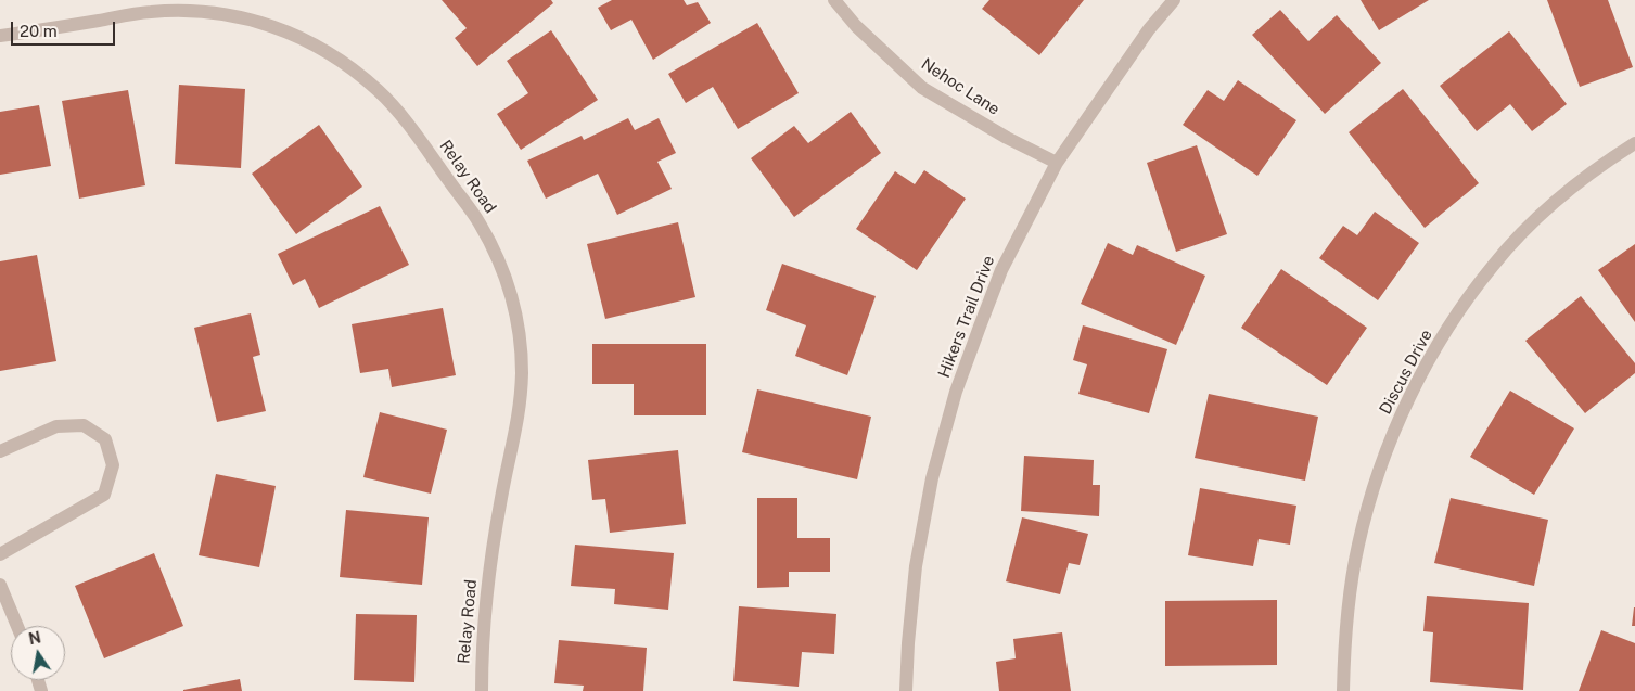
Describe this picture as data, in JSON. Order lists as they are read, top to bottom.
{
  "streets": {
    "street": [
      "Nehoc Lane",
      "Relay Road",
      "Hikers Trail Drive",
      "Discus Drive"
    ]
  },
  "crossings": [
    ["Nehoc Lane", "Hikers Trail Drive"]
  ],
  "scale_bar": "20 m",
  "north": "top"
}
